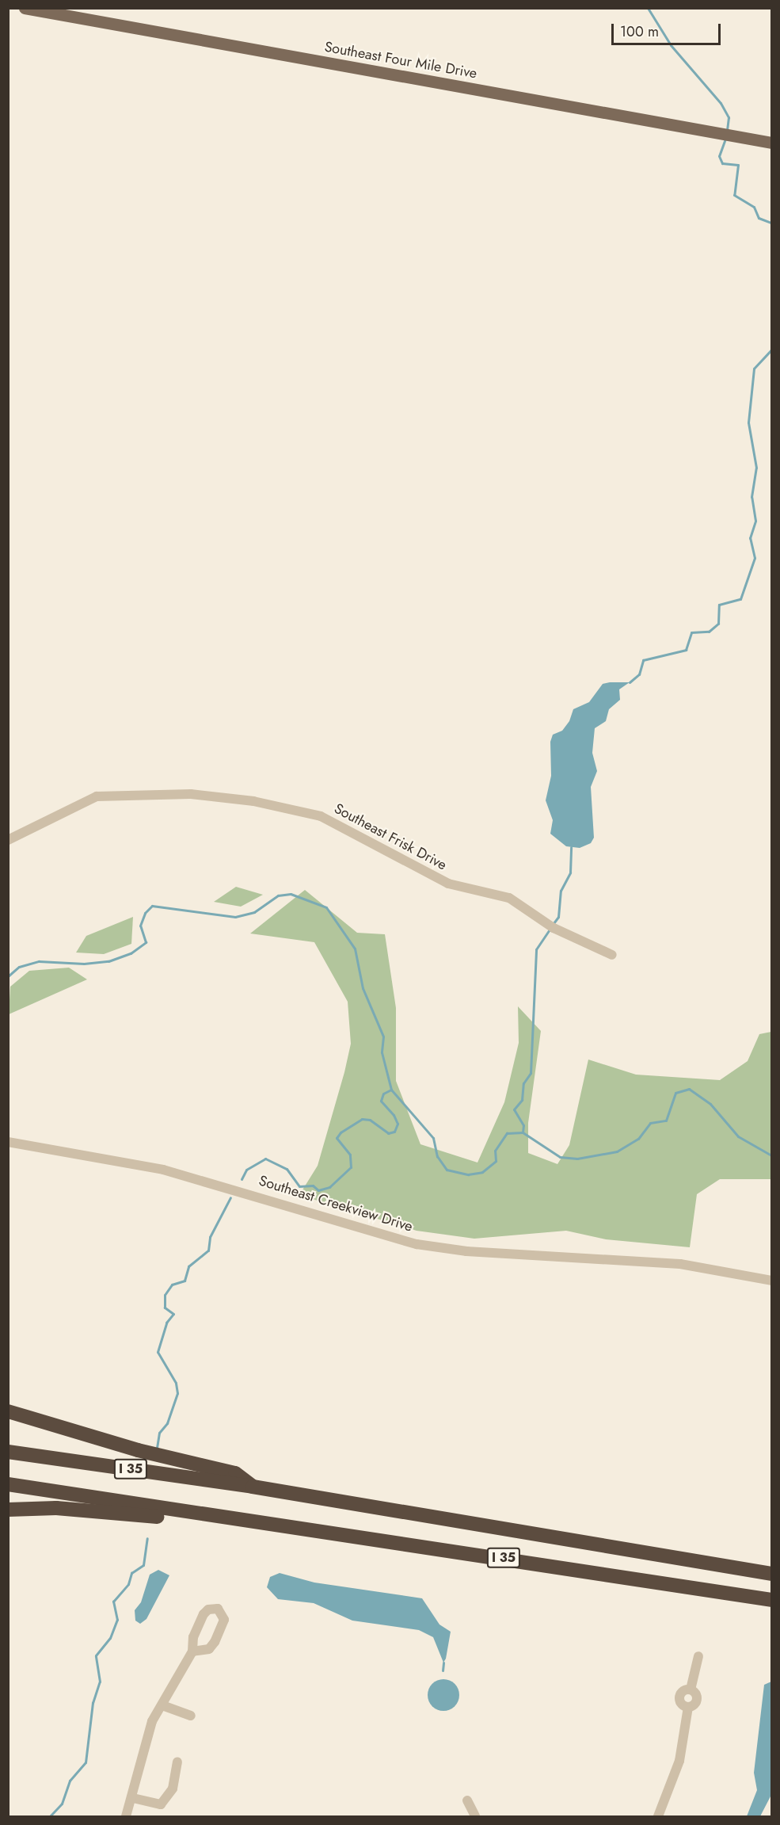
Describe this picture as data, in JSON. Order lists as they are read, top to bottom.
{
  "streets": {
    "highway": ["I 35"],
    "main road": ["Southeast Four Mile Drive"],
    "street": ["Southeast Frisk Drive", "Southeast Creekview Drive"]
  },
  "scale_bar": "100 m"
}
